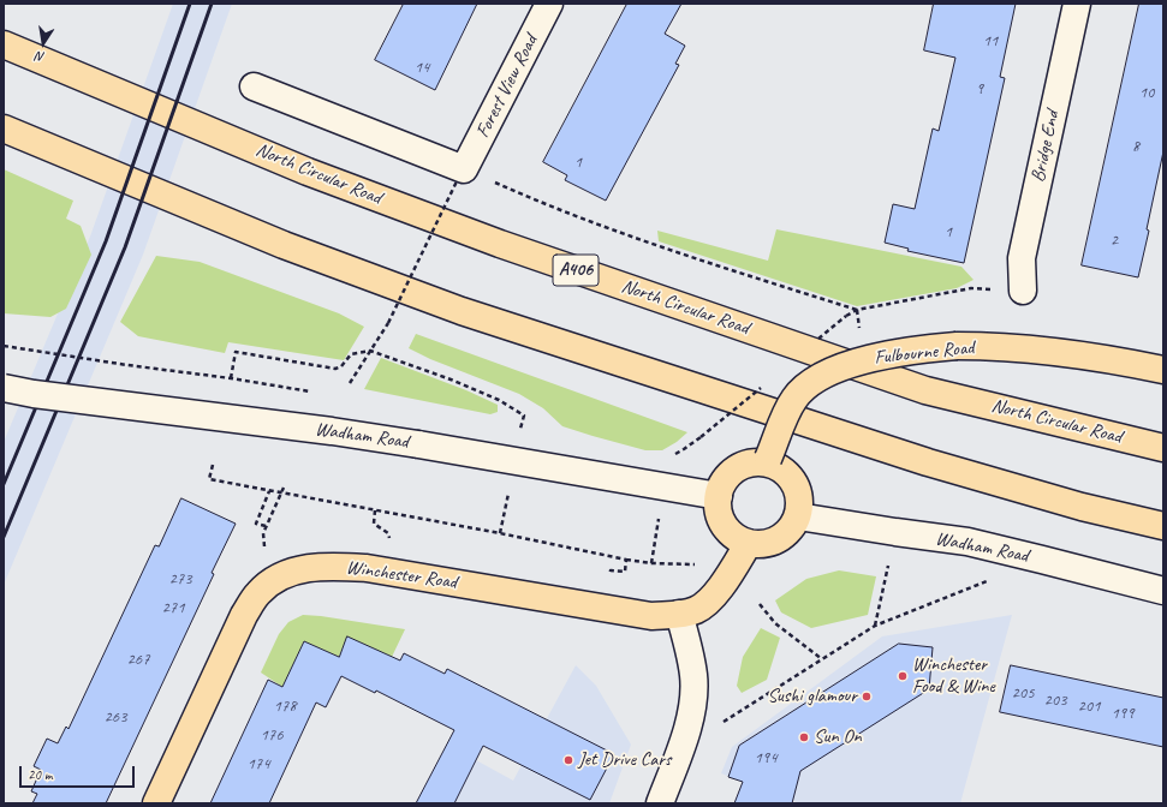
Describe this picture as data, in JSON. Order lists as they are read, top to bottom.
{
  "streets": {
    "main road": [
      "North Circular Road",
      "A406",
      "Fulbourne Road",
      "Winchester Road"
    ],
    "street": ["Forest View Road", "Bridge End", "Wadham Road"]
  },
  "crossings": [
    ["Fulbourne Road", "Wadham Road"],
    ["Fulbourne Road", "Winchester Road"],
    ["Wadham Road", "Winchester Road"]
  ],
  "places": [
    "Winchester Food & Wine",
    "Sushi glamour",
    "Sun On",
    "Jet Drive Cars"
  ],
  "house_numbers": [
    "11",
    "14",
    "9",
    "10",
    "8",
    "1",
    "1",
    "2",
    "273",
    "271",
    "267",
    "205",
    "203",
    "178",
    "201",
    "199",
    "263",
    "176",
    "194",
    "174"
  ],
  "scale_bar": "20 m",
  "north": "bottom"
}
